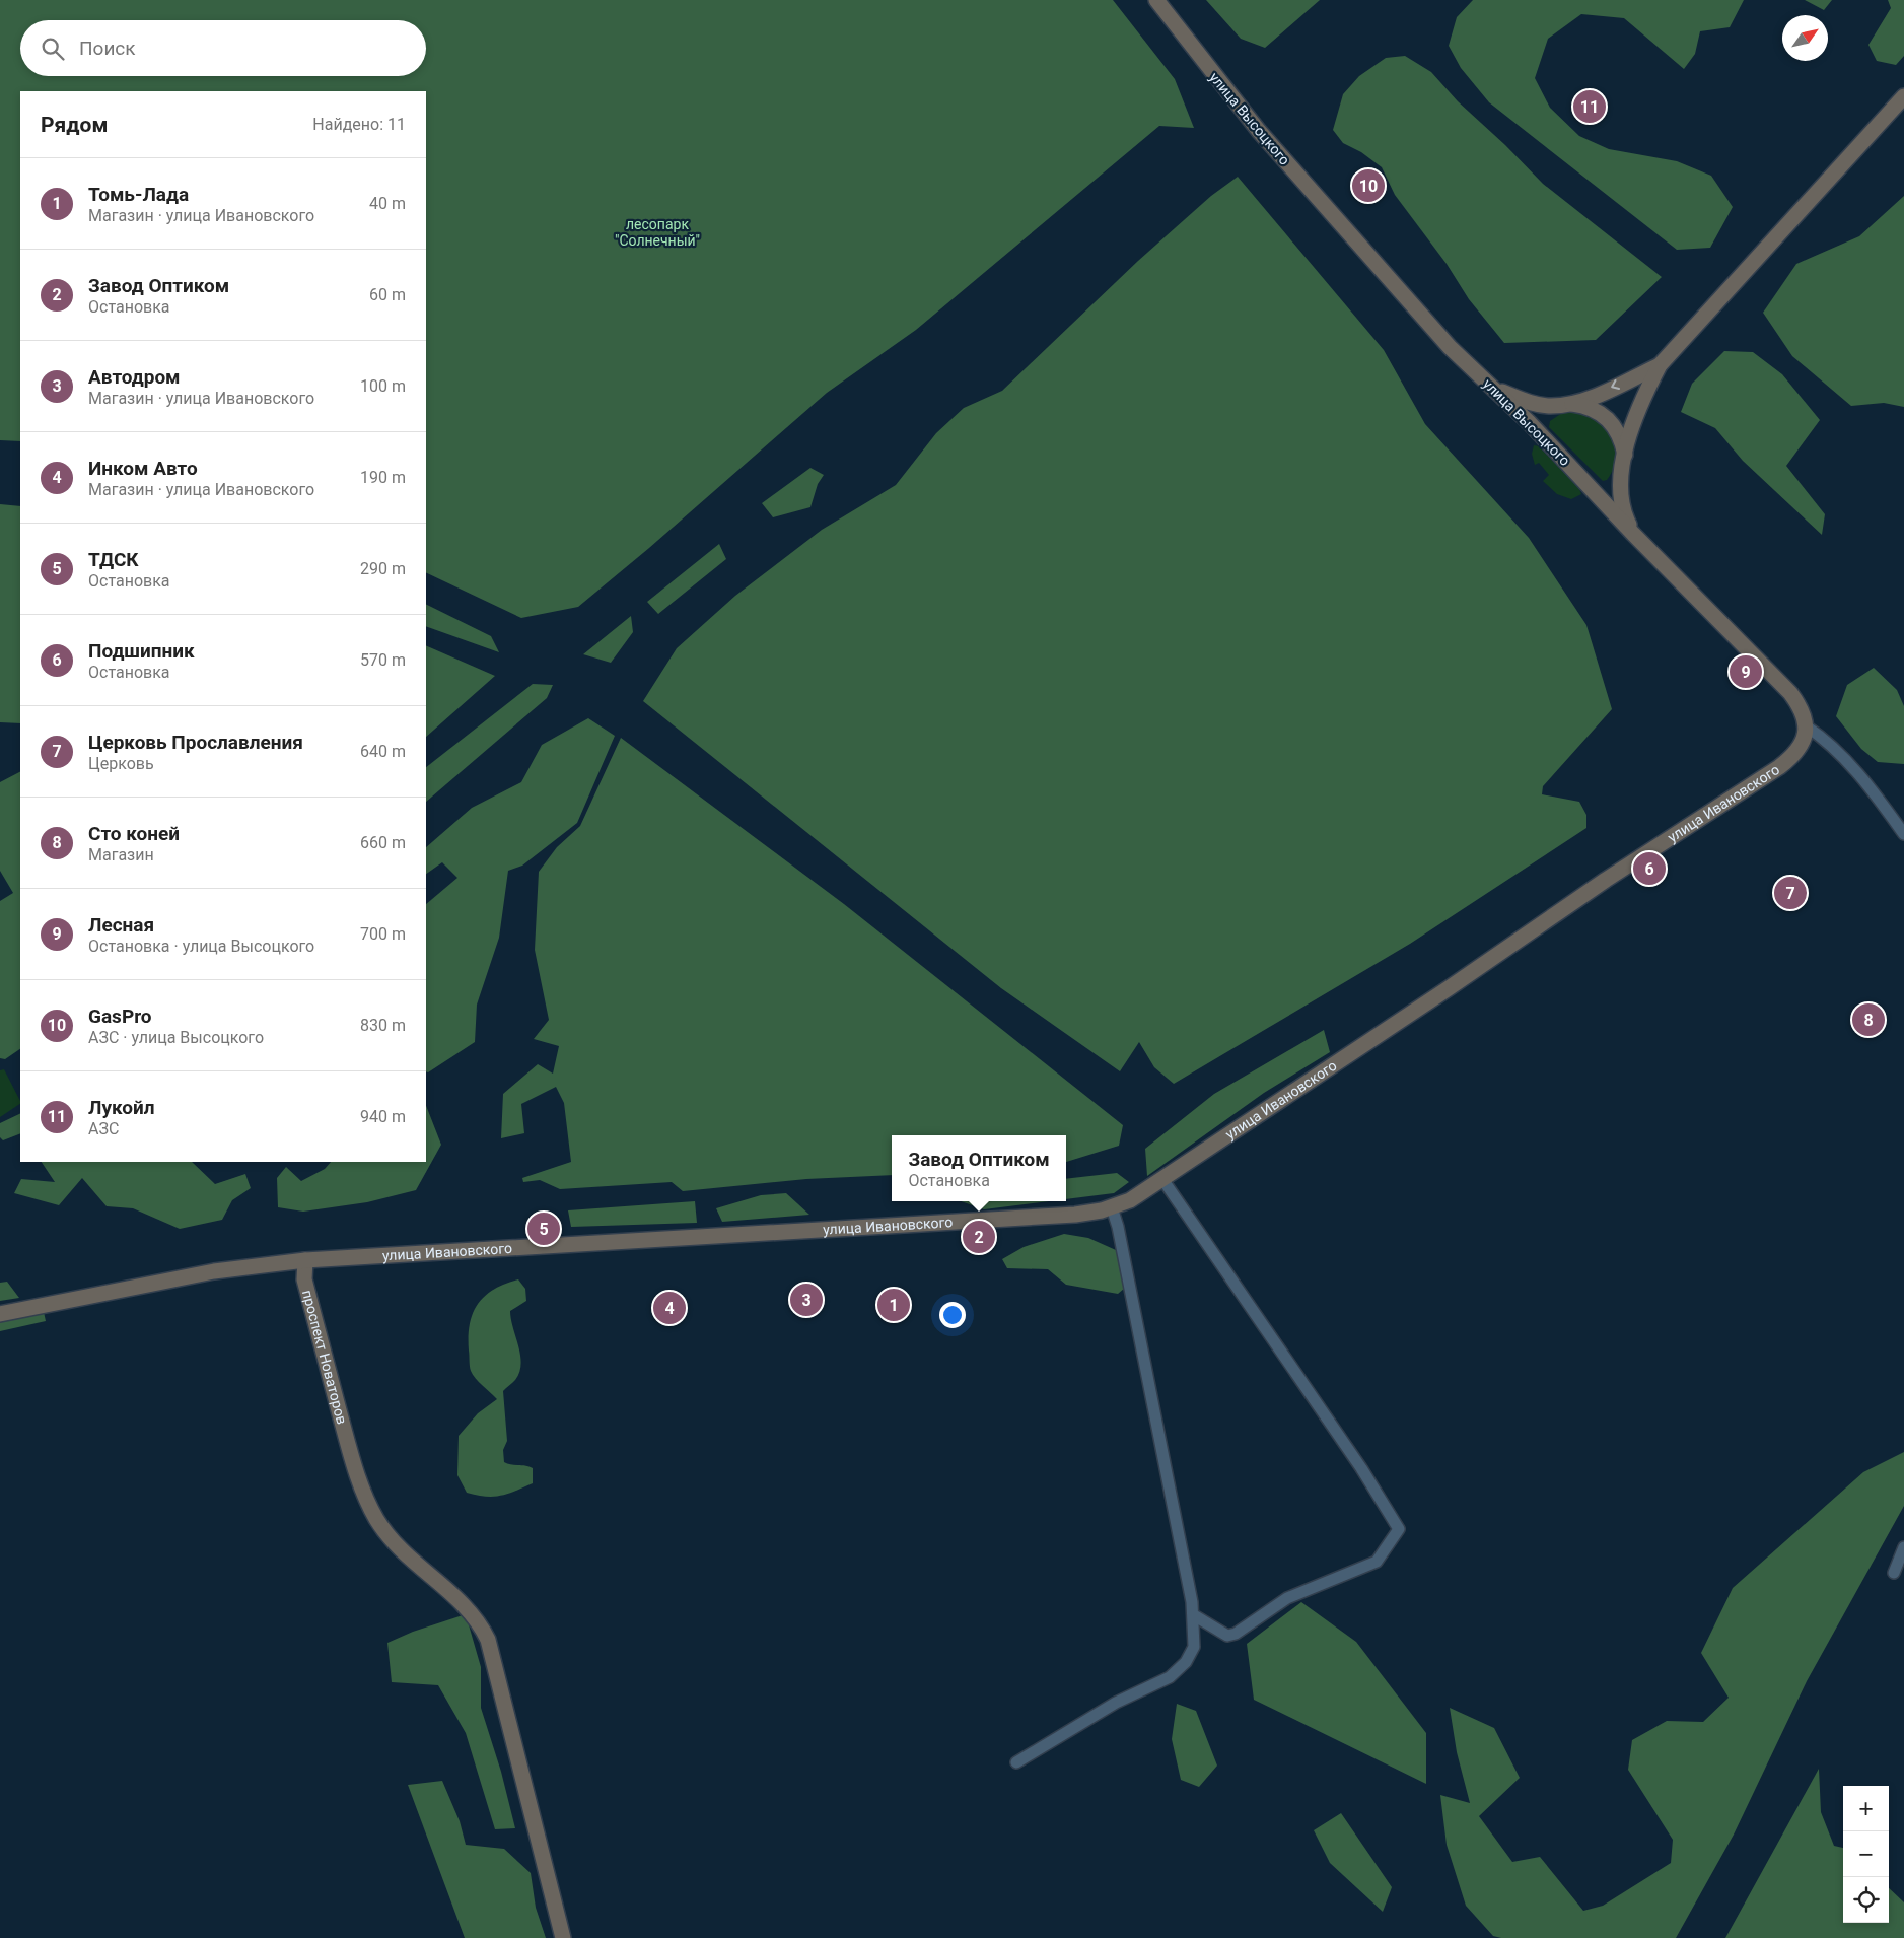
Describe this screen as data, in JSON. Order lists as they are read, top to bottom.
{
  "streets": {
    "main road": ["улица Высоцкого", "улица Ивановского", "проспект Новаторов"]
  },
  "crossings": [
    ["улица Высоцкого", "улица Ивановского"],
    ["улица Ивановского", "проспект Новаторов"]
  ],
  "parks": ["лесопарк \"Солнечный\""],
  "north": "top right",
  "page": {
    "search": "Поиск",
    "pins": [
      "11",
      "10",
      "9",
      "6",
      "7",
      "8",
      "5",
      "2",
      "3",
      "1",
      "4"
    ],
    "heading": ["Рядом", "Найдено: 11"],
    "list": [
      {
        "mark": "1",
        "name": "Томь-Лада",
        "note": "Магазин · улица Ивановского",
        "value": "40 m"
      },
      {
        "mark": "2",
        "name": "Завод Оптиком",
        "note": "Остановка",
        "value": "60 m"
      },
      {
        "mark": "3",
        "name": "Автодром",
        "note": "Магазин · улица Ивановского",
        "value": "100 m"
      },
      {
        "mark": "4",
        "name": "Инком Авто",
        "note": "Магазин · улица Ивановского",
        "value": "190 m"
      },
      {
        "mark": "5",
        "name": "ТДСК",
        "note": "Остановка",
        "value": "290 m"
      },
      {
        "mark": "6",
        "name": "Подшипник",
        "note": "Остановка",
        "value": "570 m"
      },
      {
        "mark": "7",
        "name": "Церковь Прославления",
        "note": "Церковь",
        "value": "640 m"
      },
      {
        "mark": "8",
        "name": "Сто коней",
        "note": "Магазин",
        "value": "660 m"
      },
      {
        "mark": "9",
        "name": "Лесная",
        "note": "Остановка · улица Высоцкого",
        "value": "700 m"
      },
      {
        "mark": "10",
        "name": "GasPro",
        "note": "АЗС · улица Высоцкого",
        "value": "830 m"
      },
      {
        "mark": "11",
        "name": "Лукойл",
        "note": "АЗС",
        "value": "940 m"
      }
    ],
    "popup": ["Завод Оптиком", "Остановка"],
    "map_buttons": ["+", "−"]
  }
}
